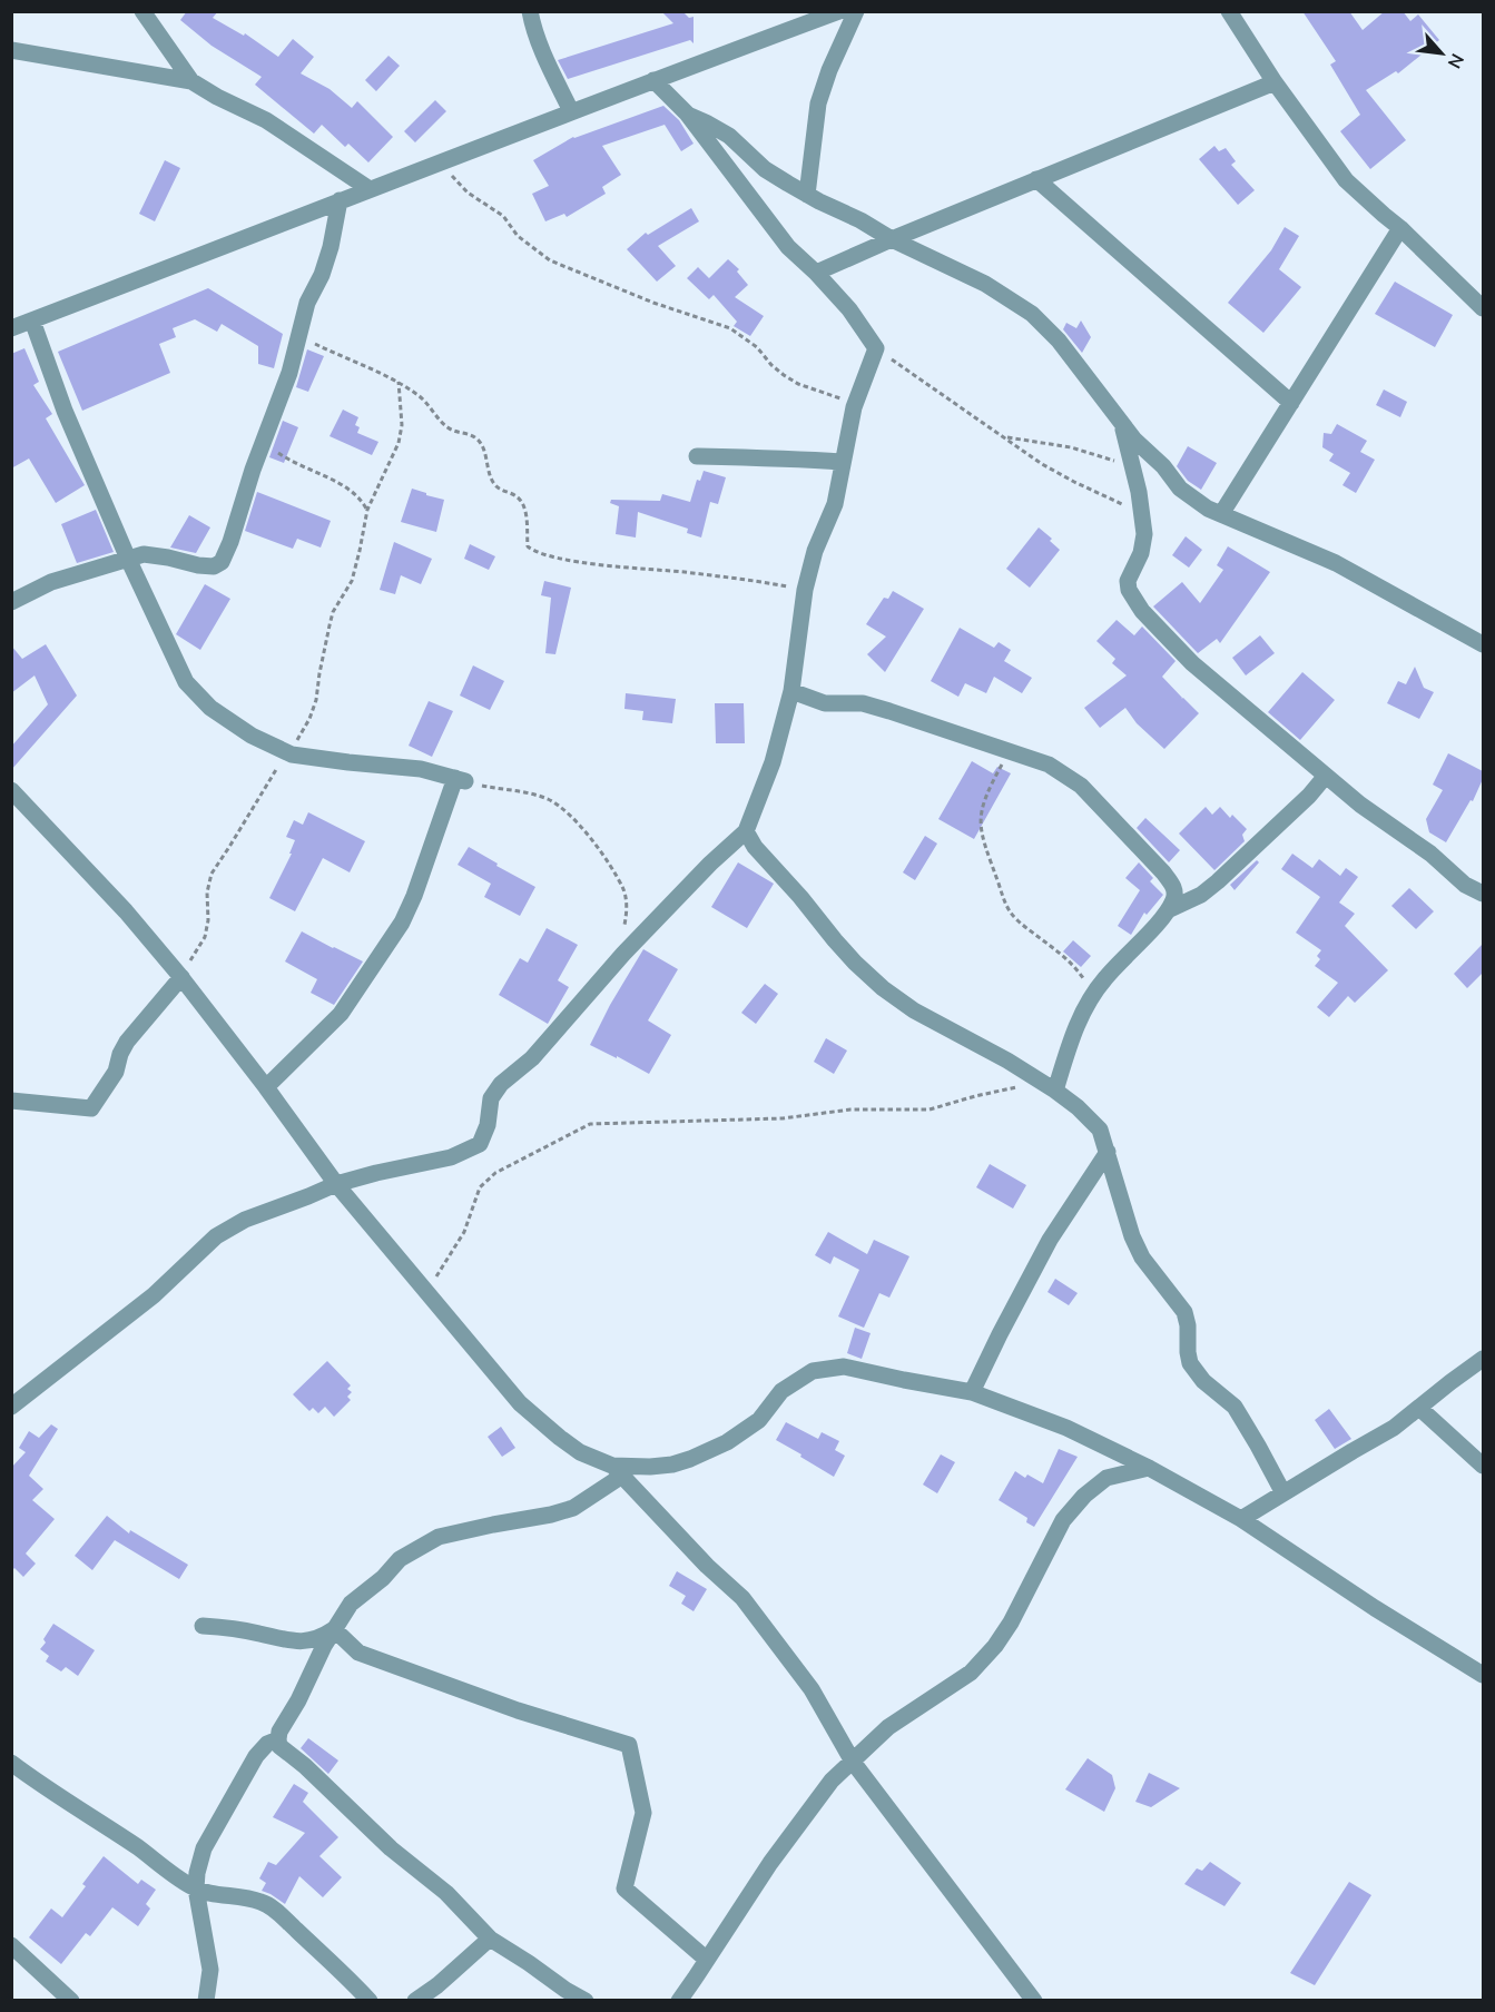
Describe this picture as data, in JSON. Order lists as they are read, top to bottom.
{
  "north": "bottom right"
}
